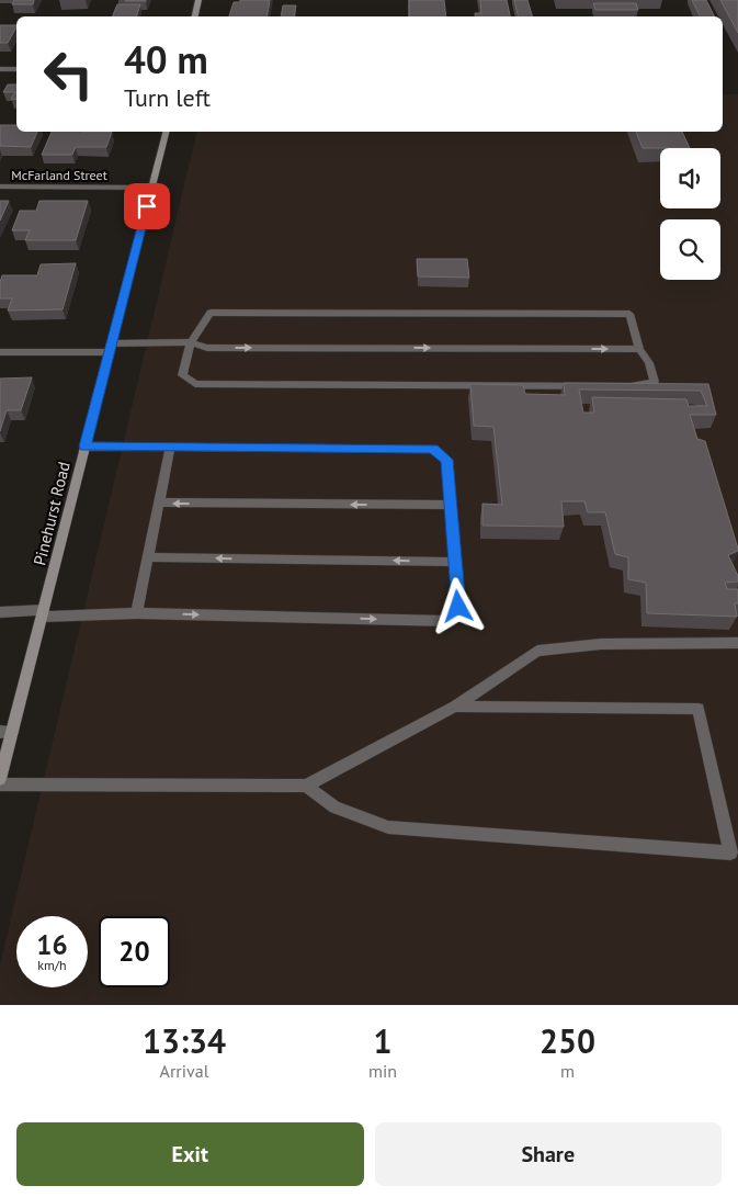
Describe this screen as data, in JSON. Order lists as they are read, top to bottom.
{
  "streets": {
    "street": ["McFarland Street", "Pinehurst Road"]
  },
  "crossings": [
    ["McFarland Street", "Pinehurst Road"]
  ],
  "page": {
    "turn": ["40 m", "Turn left"],
    "speed": "16 km/h",
    "limit": "20",
    "eta": [
      "13:34",
      "Arrival",
      "1",
      "min",
      "250",
      "m"
    ],
    "buttons": ["Exit", "Share"]
  }
}
